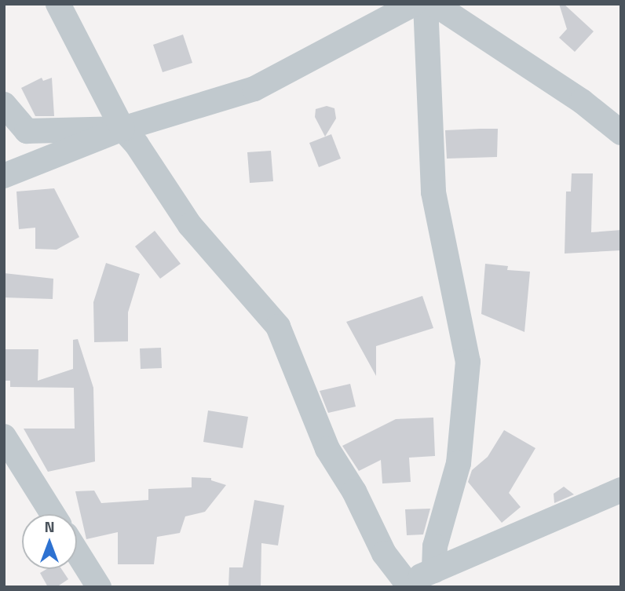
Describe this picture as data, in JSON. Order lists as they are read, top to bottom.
{
  "north": "top"
}
